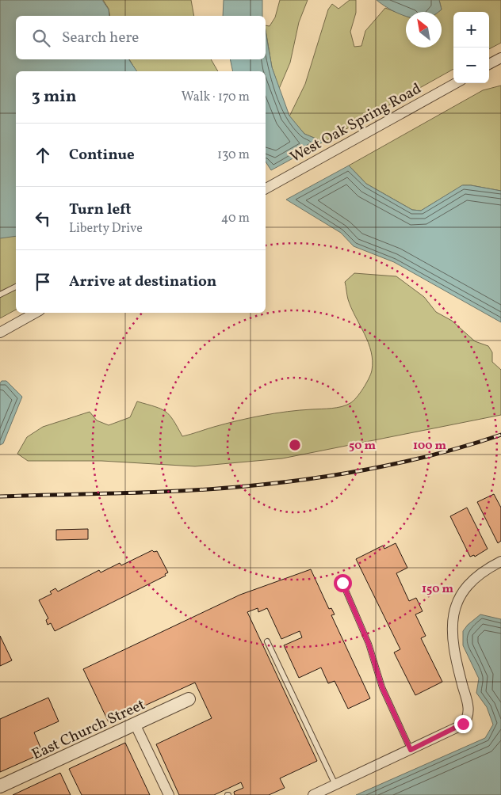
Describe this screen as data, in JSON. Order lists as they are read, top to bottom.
{
  "streets": {
    "street": ["West Oak Spring Road", "East Church Street"]
  },
  "north": "top left",
  "page": {
    "map_buttons": ["+", "−"],
    "search": "Search here",
    "heading": ["3 min", "Walk · 170 m"],
    "list": [
      ["Continue", "130 m"],
      ["Turn left", "Liberty Drive", "40 m"],
      "Arrive at destination"
    ]
  },
  "rings": ["50 m", "100 m", "150 m"]
}
